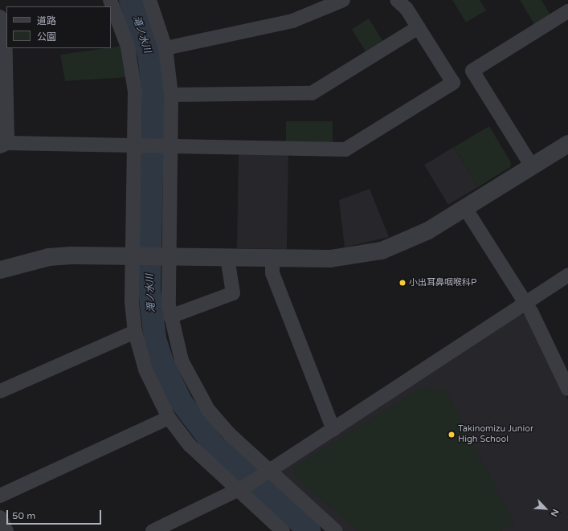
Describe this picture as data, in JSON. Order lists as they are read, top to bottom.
{
  "water": ["滝ノ水川"],
  "places": ["小出耳鼻咽喉科P", "Takinomizu Junior High School"],
  "legend": ["道路", "公園"],
  "scale_bar": "50 m",
  "north": "bottom right"
}
